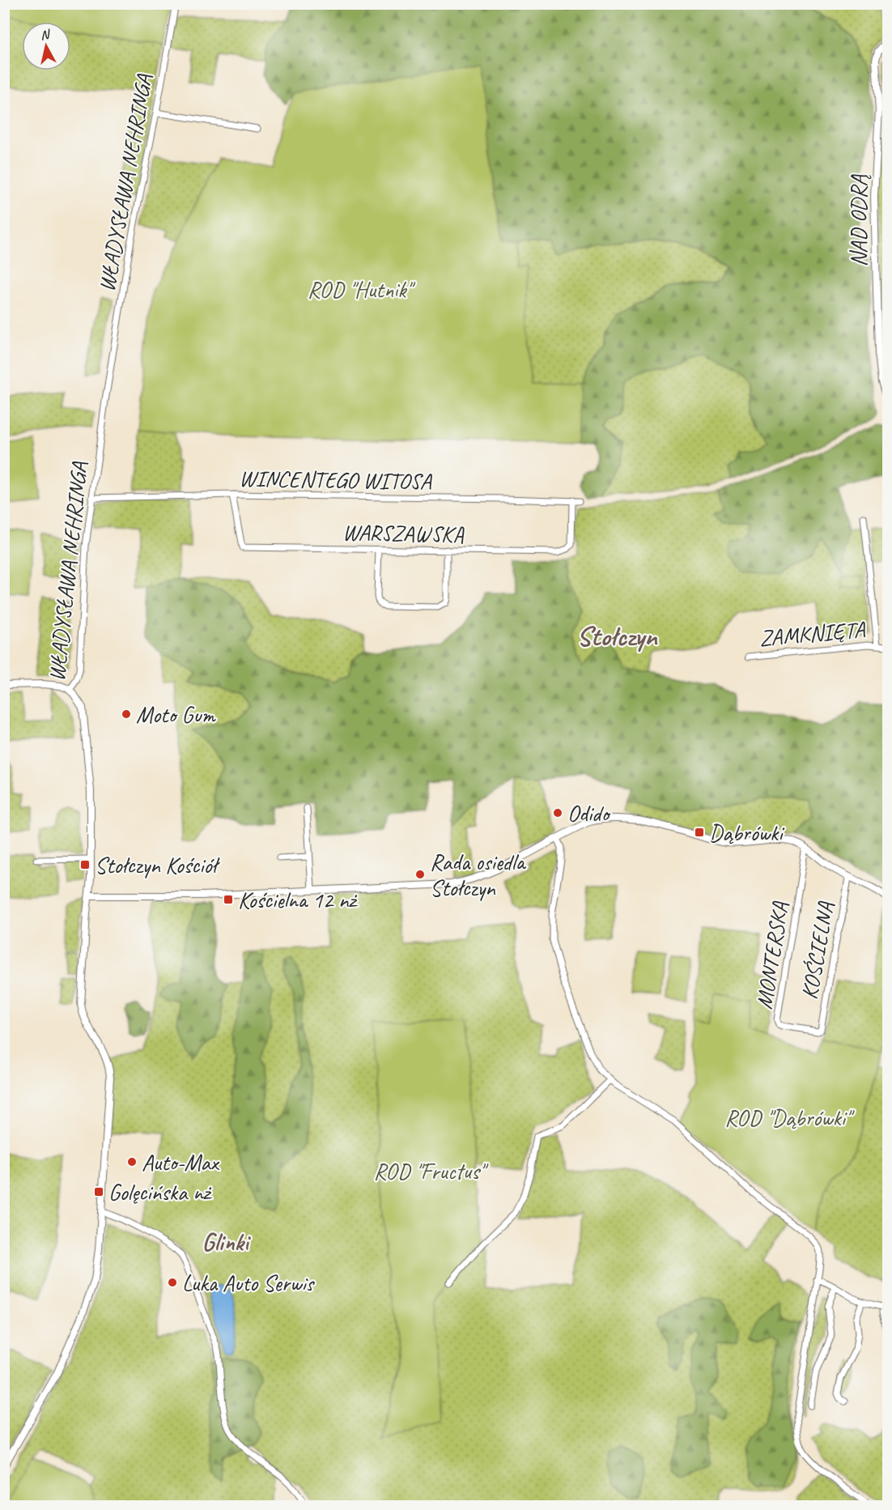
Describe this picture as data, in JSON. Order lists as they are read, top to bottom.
{
  "streets": {
    "street": [
      "WŁADYSŁAWA NEHRINGA",
      "NAD ODRĄ",
      "WINCENTEGO WITOSA",
      "WARSZAWSKA",
      "ZAMKNIĘTA",
      "KOŚCIELNA",
      "MONTERSKA"
    ]
  },
  "crossings": [
    ["WŁADYSŁAWA NEHRINGA", "WINCENTEGO WITOSA"],
    ["WŁADYSŁAWA NEHRINGA", "KOŚCIELNA"],
    ["WINCENTEGO WITOSA", "WARSZAWSKA"],
    ["KOŚCIELNA", "MONTERSKA"]
  ],
  "districts": ["Stołczyn", "Glinki"],
  "parks": ["ROD \"Hutnik\"", "ROD \"Dąbrówki\"", "ROD \"Fructus\""],
  "places": {
    "other": [
      "Moto Gum",
      "Odido",
      "Rada osiedla Stołczyn",
      "Auto-Max",
      "Luka Auto Serwis"
    ],
    "transit": [
      "Dąbrówki",
      "Stołczyn Kościół",
      "Kościelna 12 nż",
      "Golęcińska nż"
    ]
  },
  "north": "top"
}
